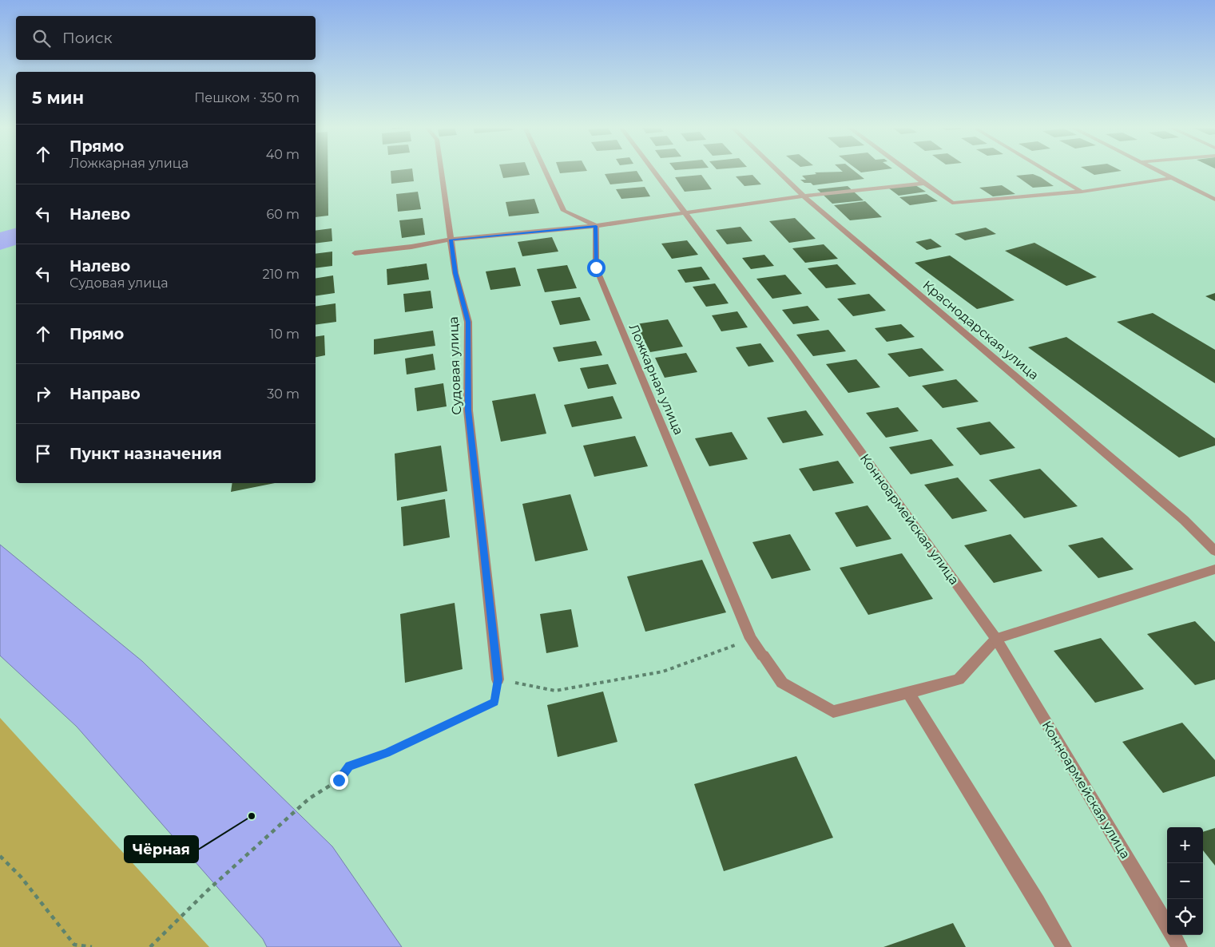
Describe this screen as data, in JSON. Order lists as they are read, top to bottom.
{
  "streets": {
    "street": [
      "Краснодарская улица",
      "Судовая улица",
      "Ложкарная улица",
      "Конноармейская улица"
    ]
  },
  "crossings": [
    ["Ложкарная улица", "Конноармейская улица"]
  ],
  "places": ["Чёрная"],
  "page": {
    "search": "Поиск",
    "heading": ["5 мин", "Пешком · 350 m"],
    "list": [
      ["Прямо", "Ложкарная улица", "40 m"],
      ["Налево", "60 m"],
      ["Налево", "Судовая улица", "210 m"],
      ["Прямо", "10 m"],
      ["Направо", "30 m"],
      "Пункт назначения"
    ],
    "map_buttons": ["+", "−"]
  }
}
